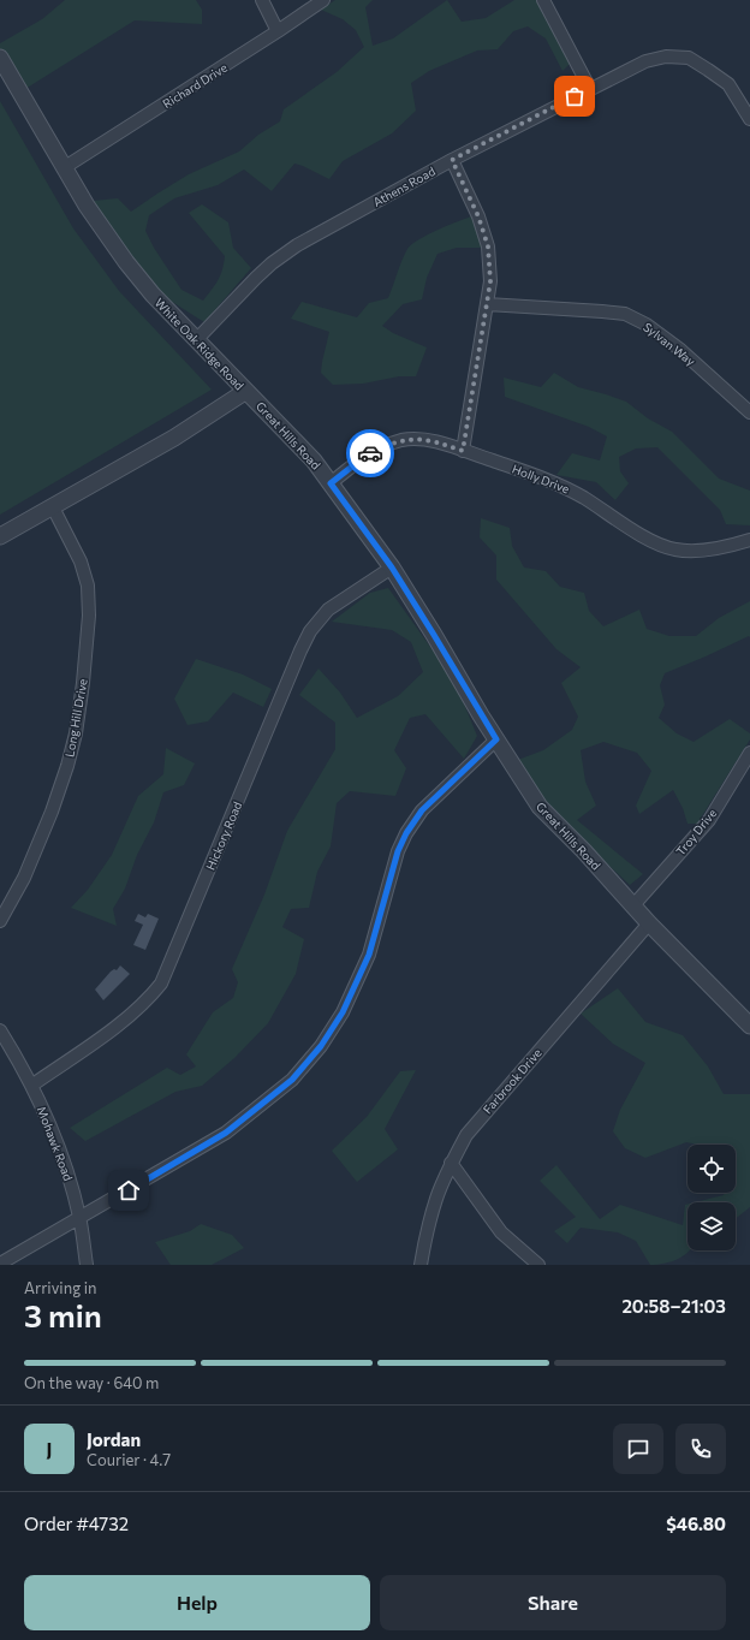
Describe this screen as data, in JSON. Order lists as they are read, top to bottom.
{
  "streets": {
    "street": [
      "Richard Drive",
      "Athens Road",
      "White Oak Ridge Road",
      "Sylvan Way",
      "Great Hills Road",
      "Holly Drive",
      "Long Hill Drive",
      "Troy Drive",
      "Hickory Road",
      "Farbrook Drive",
      "Mohawk Road"
    ]
  },
  "crossings": [
    ["Richard Drive", "White Oak Ridge Road"],
    ["Athens Road", "White Oak Ridge Road"],
    ["White Oak Ridge Road", "Great Hills Road"],
    ["White Oak Ridge Road", "Long Hill Drive"],
    ["Great Hills Road", "Holly Drive"],
    ["Great Hills Road", "Troy Drive"],
    ["Great Hills Road", "Hickory Road"],
    ["Great Hills Road", "Farbrook Drive"],
    ["Hickory Road", "Mohawk Road"]
  ],
  "page": {
    "heading": ["3 min", "Arriving in", "20:58–21:03"],
    "panel": [
      "Jordan",
      "Courier · 4.7",
      "Order #4732",
      "$46.80"
    ],
    "bar": "On the way · 640 m",
    "round": "J",
    "buttons": ["Help", "Share"]
  }
}
